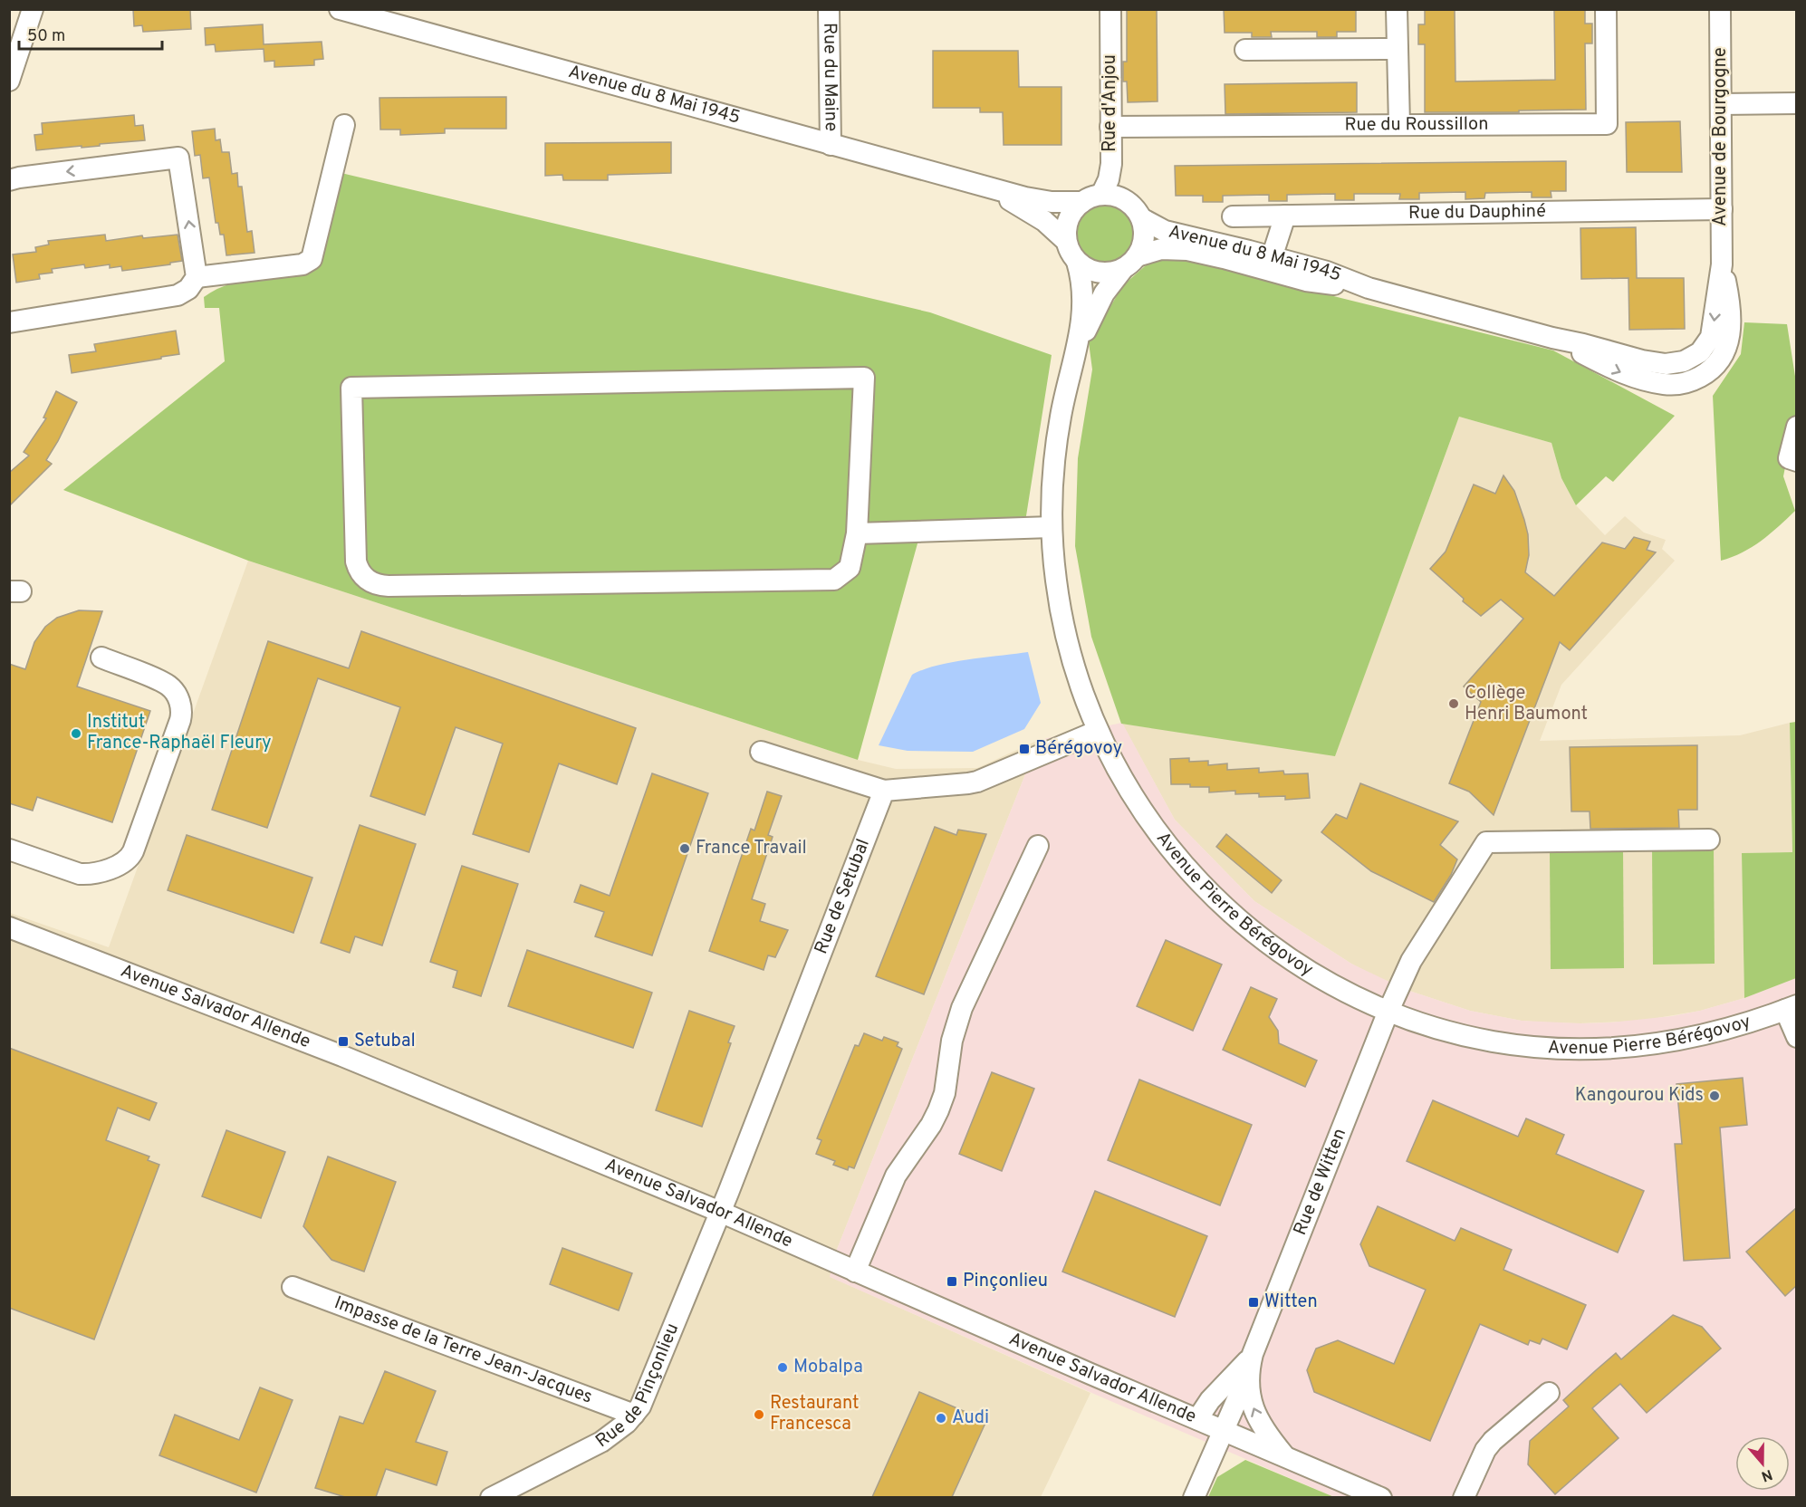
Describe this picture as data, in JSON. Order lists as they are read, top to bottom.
{
  "streets": {
    "street": [
      "Rue du Maine",
      "Avenue du 8 Mai 1945",
      "Rue d'Anjou",
      "Rue du Roussillon",
      "Avenue de Bourgogne",
      "Rue du Dauphiné",
      "Rue de Setubal",
      "Avenue Pierre Bérégovoy",
      "Avenue Salvador Allende",
      "Rue de Witten",
      "Impasse de la Terre Jean-Jacques",
      "Rue de Pinçonlieu"
    ]
  },
  "crossings": [
    ["Rue du Maine", "Avenue du 8 Mai 1945"],
    ["Avenue du 8 Mai 1945", "Rue d'Anjou"],
    ["Avenue du 8 Mai 1945", "Avenue de Bourgogne"],
    ["Avenue du 8 Mai 1945", "Avenue Pierre Bérégovoy"],
    ["Rue d'Anjou", "Rue du Roussillon"],
    ["Rue d'Anjou", "Avenue Pierre Bérégovoy"],
    ["Avenue de Bourgogne", "Rue du Dauphiné"],
    ["Rue de Setubal", "Avenue Salvador Allende"],
    ["Rue de Setubal", "Rue de Pinçonlieu"],
    ["Avenue Pierre Bérégovoy", "Rue de Witten"],
    ["Avenue Salvador Allende", "Rue de Witten"],
    ["Avenue Salvador Allende", "Rue de Pinçonlieu"],
    ["Impasse de la Terre Jean-Jacques", "Rue de Pinçonlieu"]
  ],
  "places": {
    "other": [
      "Collège Henri Baumont",
      "Institut France-Raphaël Fleury",
      "France Travail",
      "Kangourou Kids",
      "Mobalpa",
      "Restaurant Francesca",
      "Audi"
    ],
    "transit": [
      "Bérégovoy",
      "Setubal",
      "Pinçonlieu",
      "Witten"
    ]
  },
  "scale_bar": "50 m",
  "north": "bottom"
}
